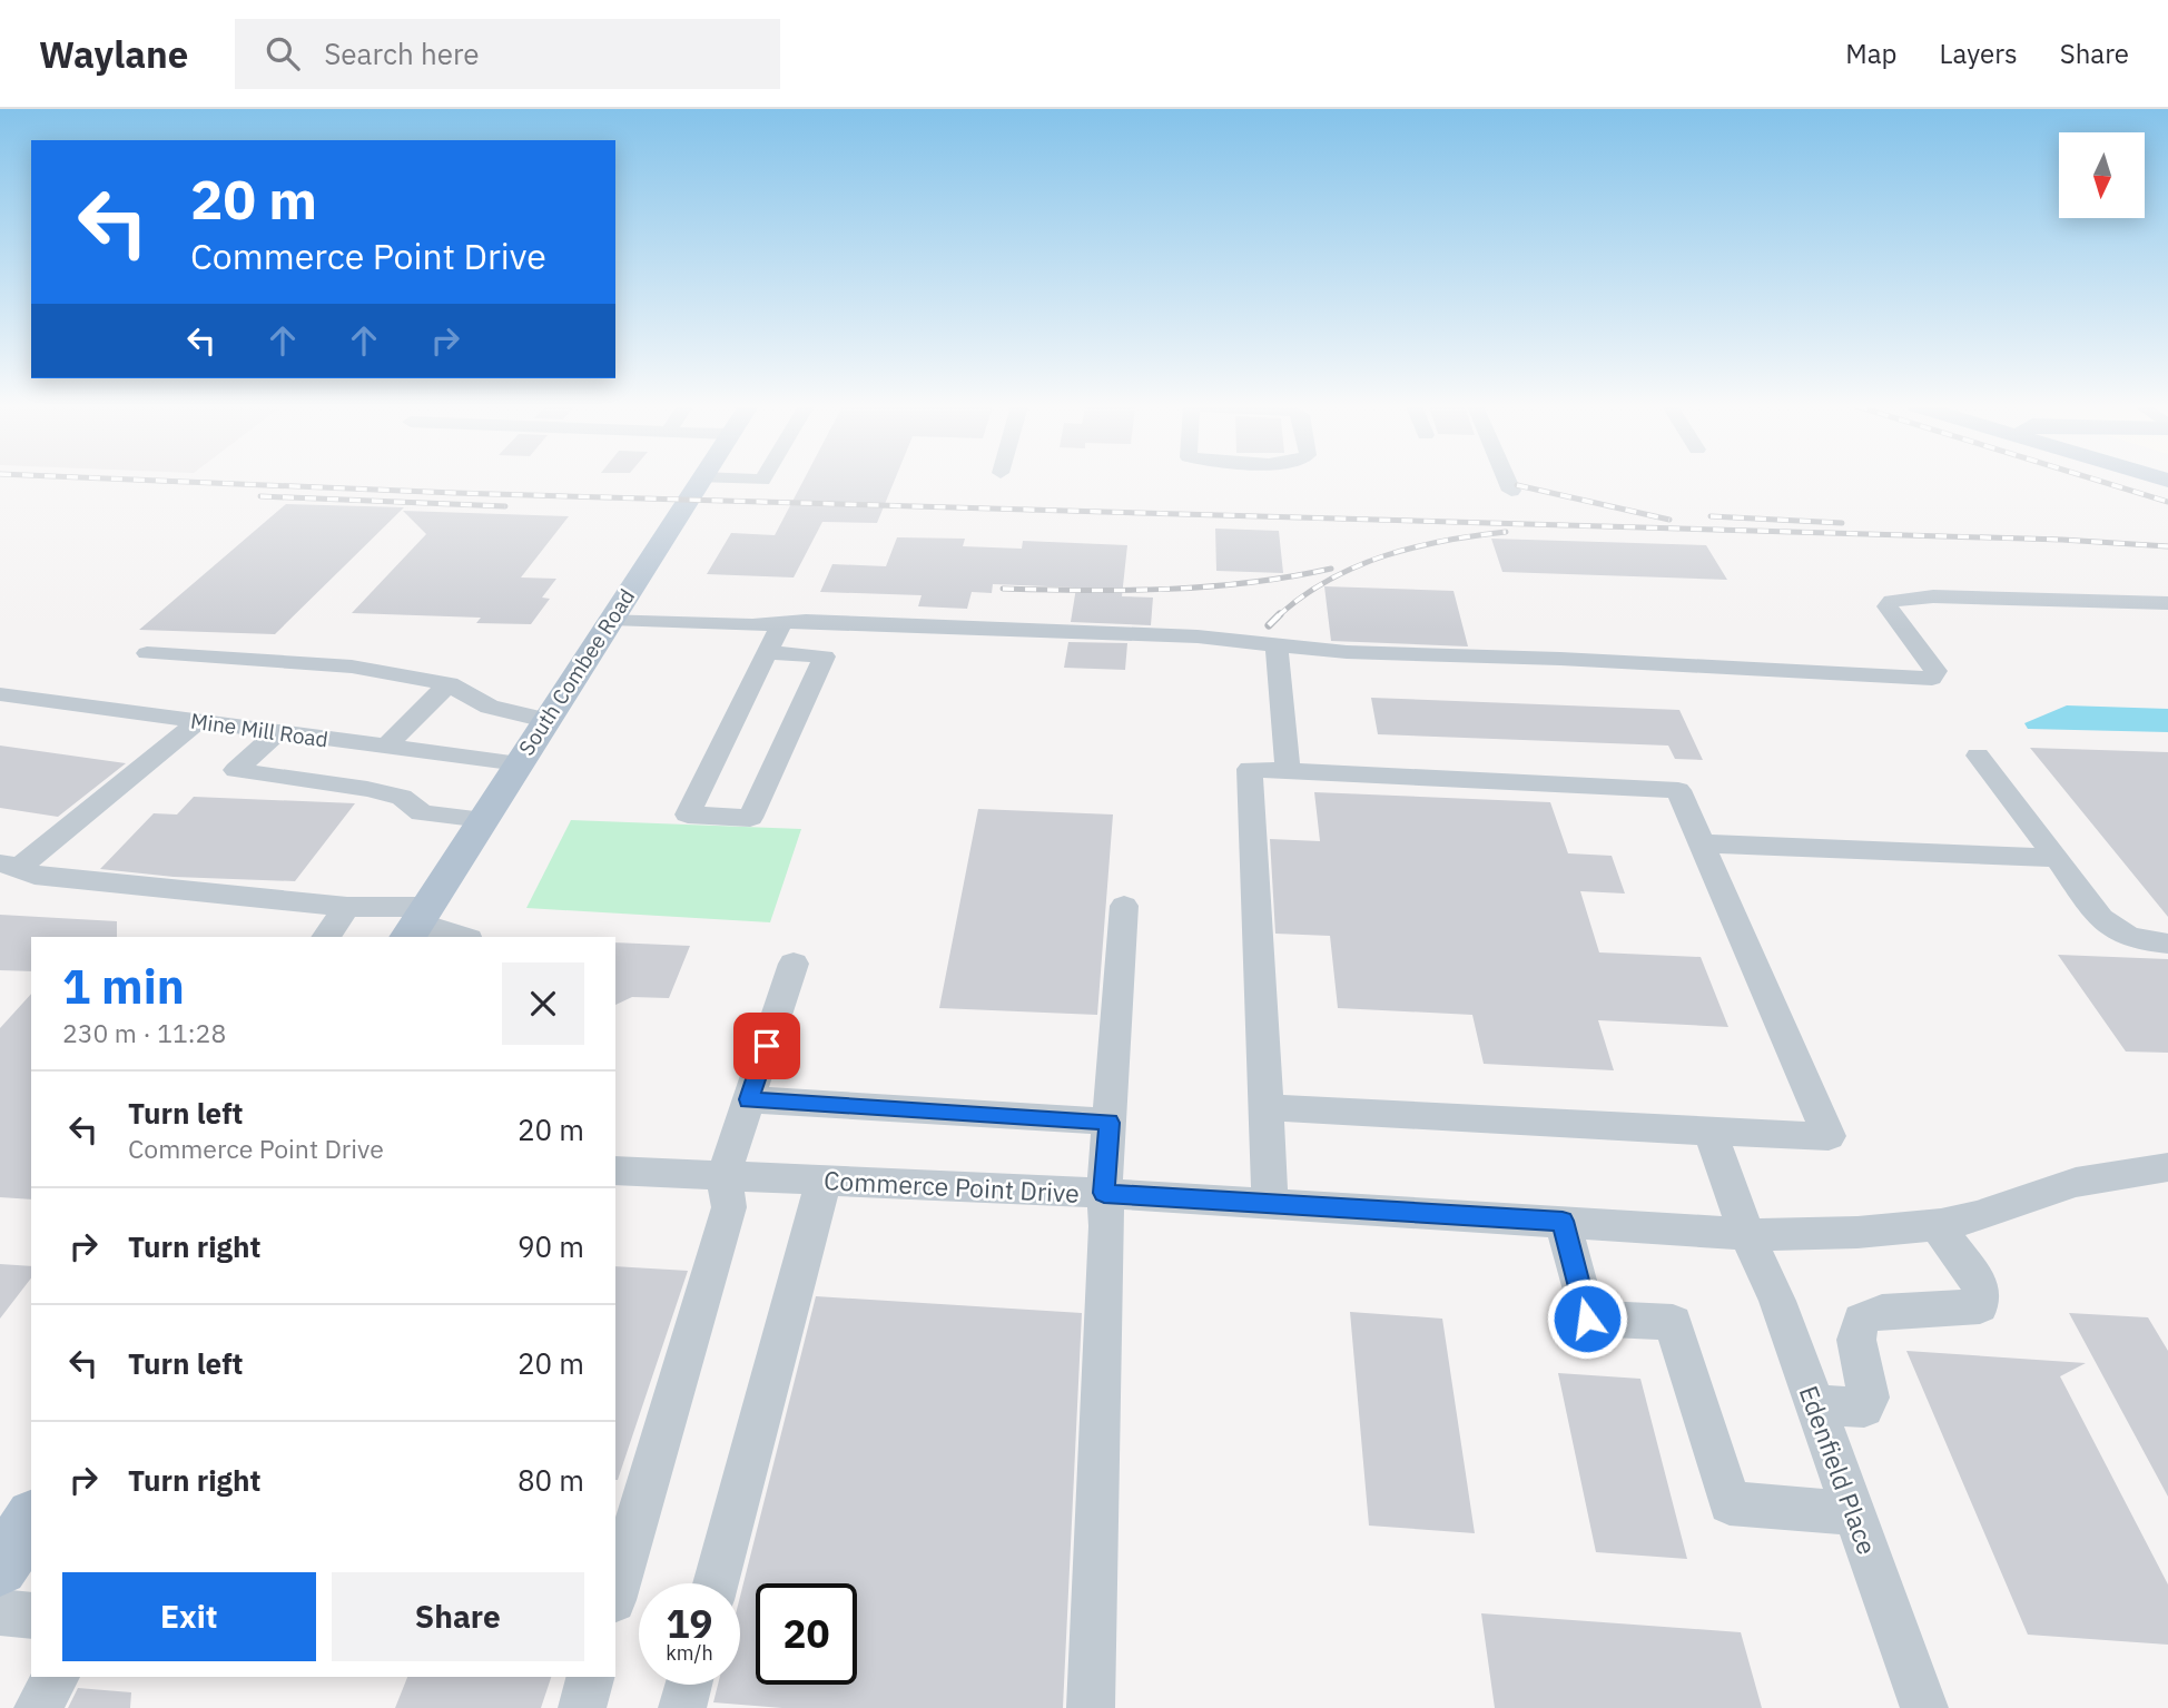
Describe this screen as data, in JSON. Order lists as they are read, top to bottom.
{
  "streets": {
    "main road": ["South Combee Road"],
    "street": ["Mine Mill Road", "Commerce Point Drive", "Edenfield Place"]
  },
  "crossings": [
    ["South Combee Road", "Mine Mill Road"],
    ["Commerce Point Drive", "Edenfield Place"]
  ],
  "north": "bottom",
  "page": {
    "header": "Waylane",
    "search": "Search here",
    "nav": ["Map", "Layers", "Share"],
    "turn": ["20 m", "Commerce Point Drive"],
    "heading": ["1 min", "230 m · 11:28"],
    "list": [
      {
        "name": "Turn left",
        "note": "Commerce Point Drive",
        "value": "20 m"
      },
      {
        "name": "Turn right",
        "value": "90 m"
      },
      {
        "name": "Turn left",
        "value": "20 m"
      },
      {
        "name": "Turn right",
        "value": "80 m"
      }
    ],
    "buttons": ["Exit", "Share"],
    "speed": "19 km/h",
    "limit": "20"
  }
}
